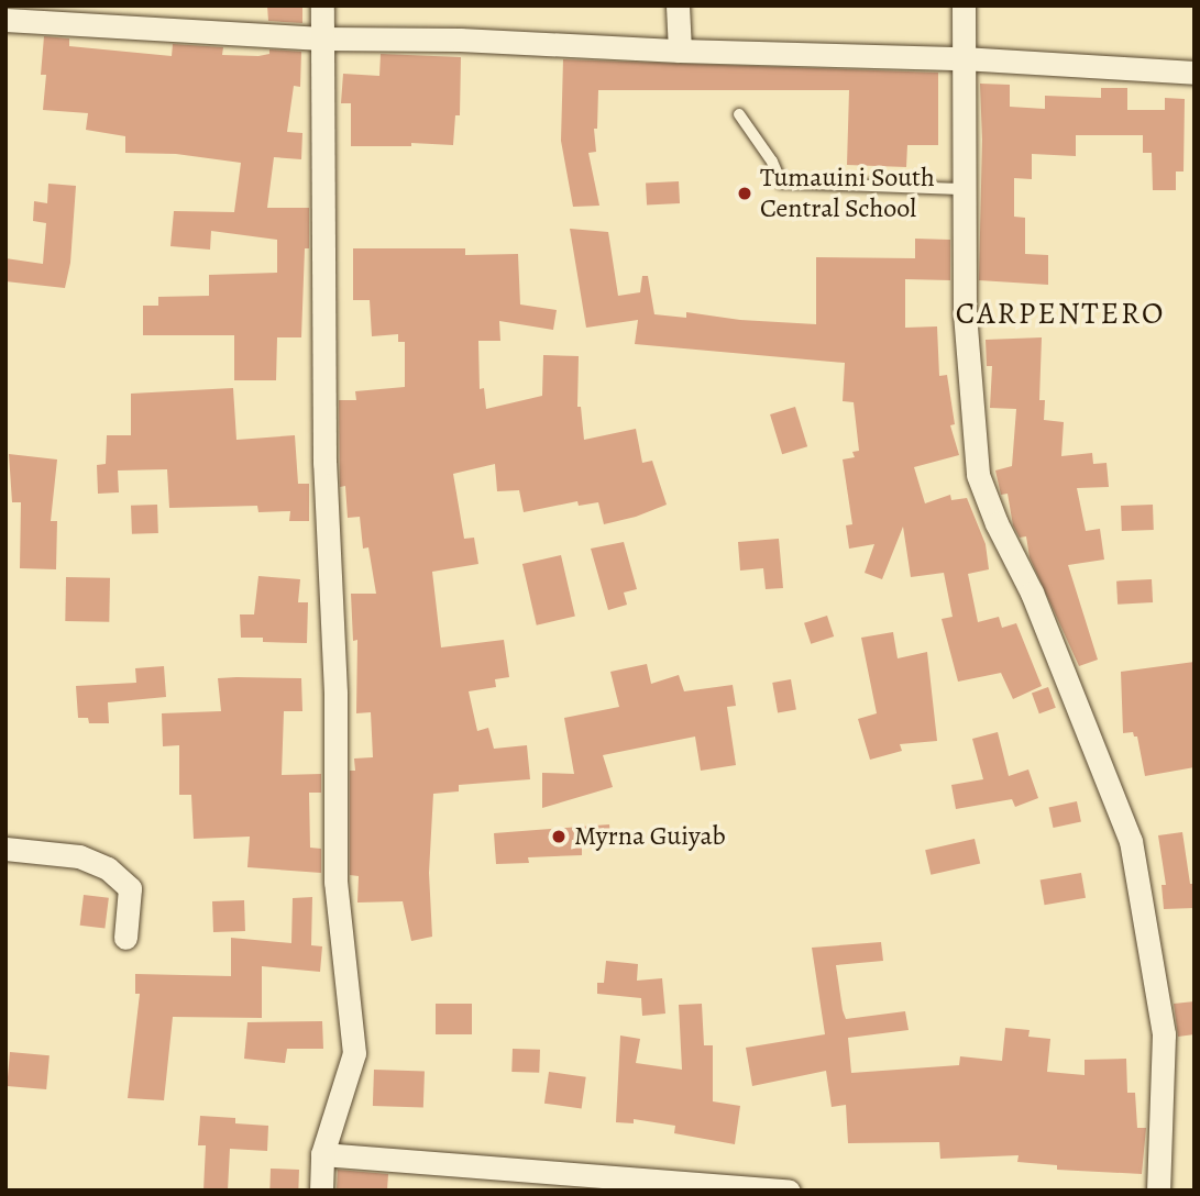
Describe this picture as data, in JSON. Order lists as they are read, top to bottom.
{
  "districts": ["CARPENTERO"],
  "places": ["Tumauini South Central School", "Myrna Guiyab"]
}
